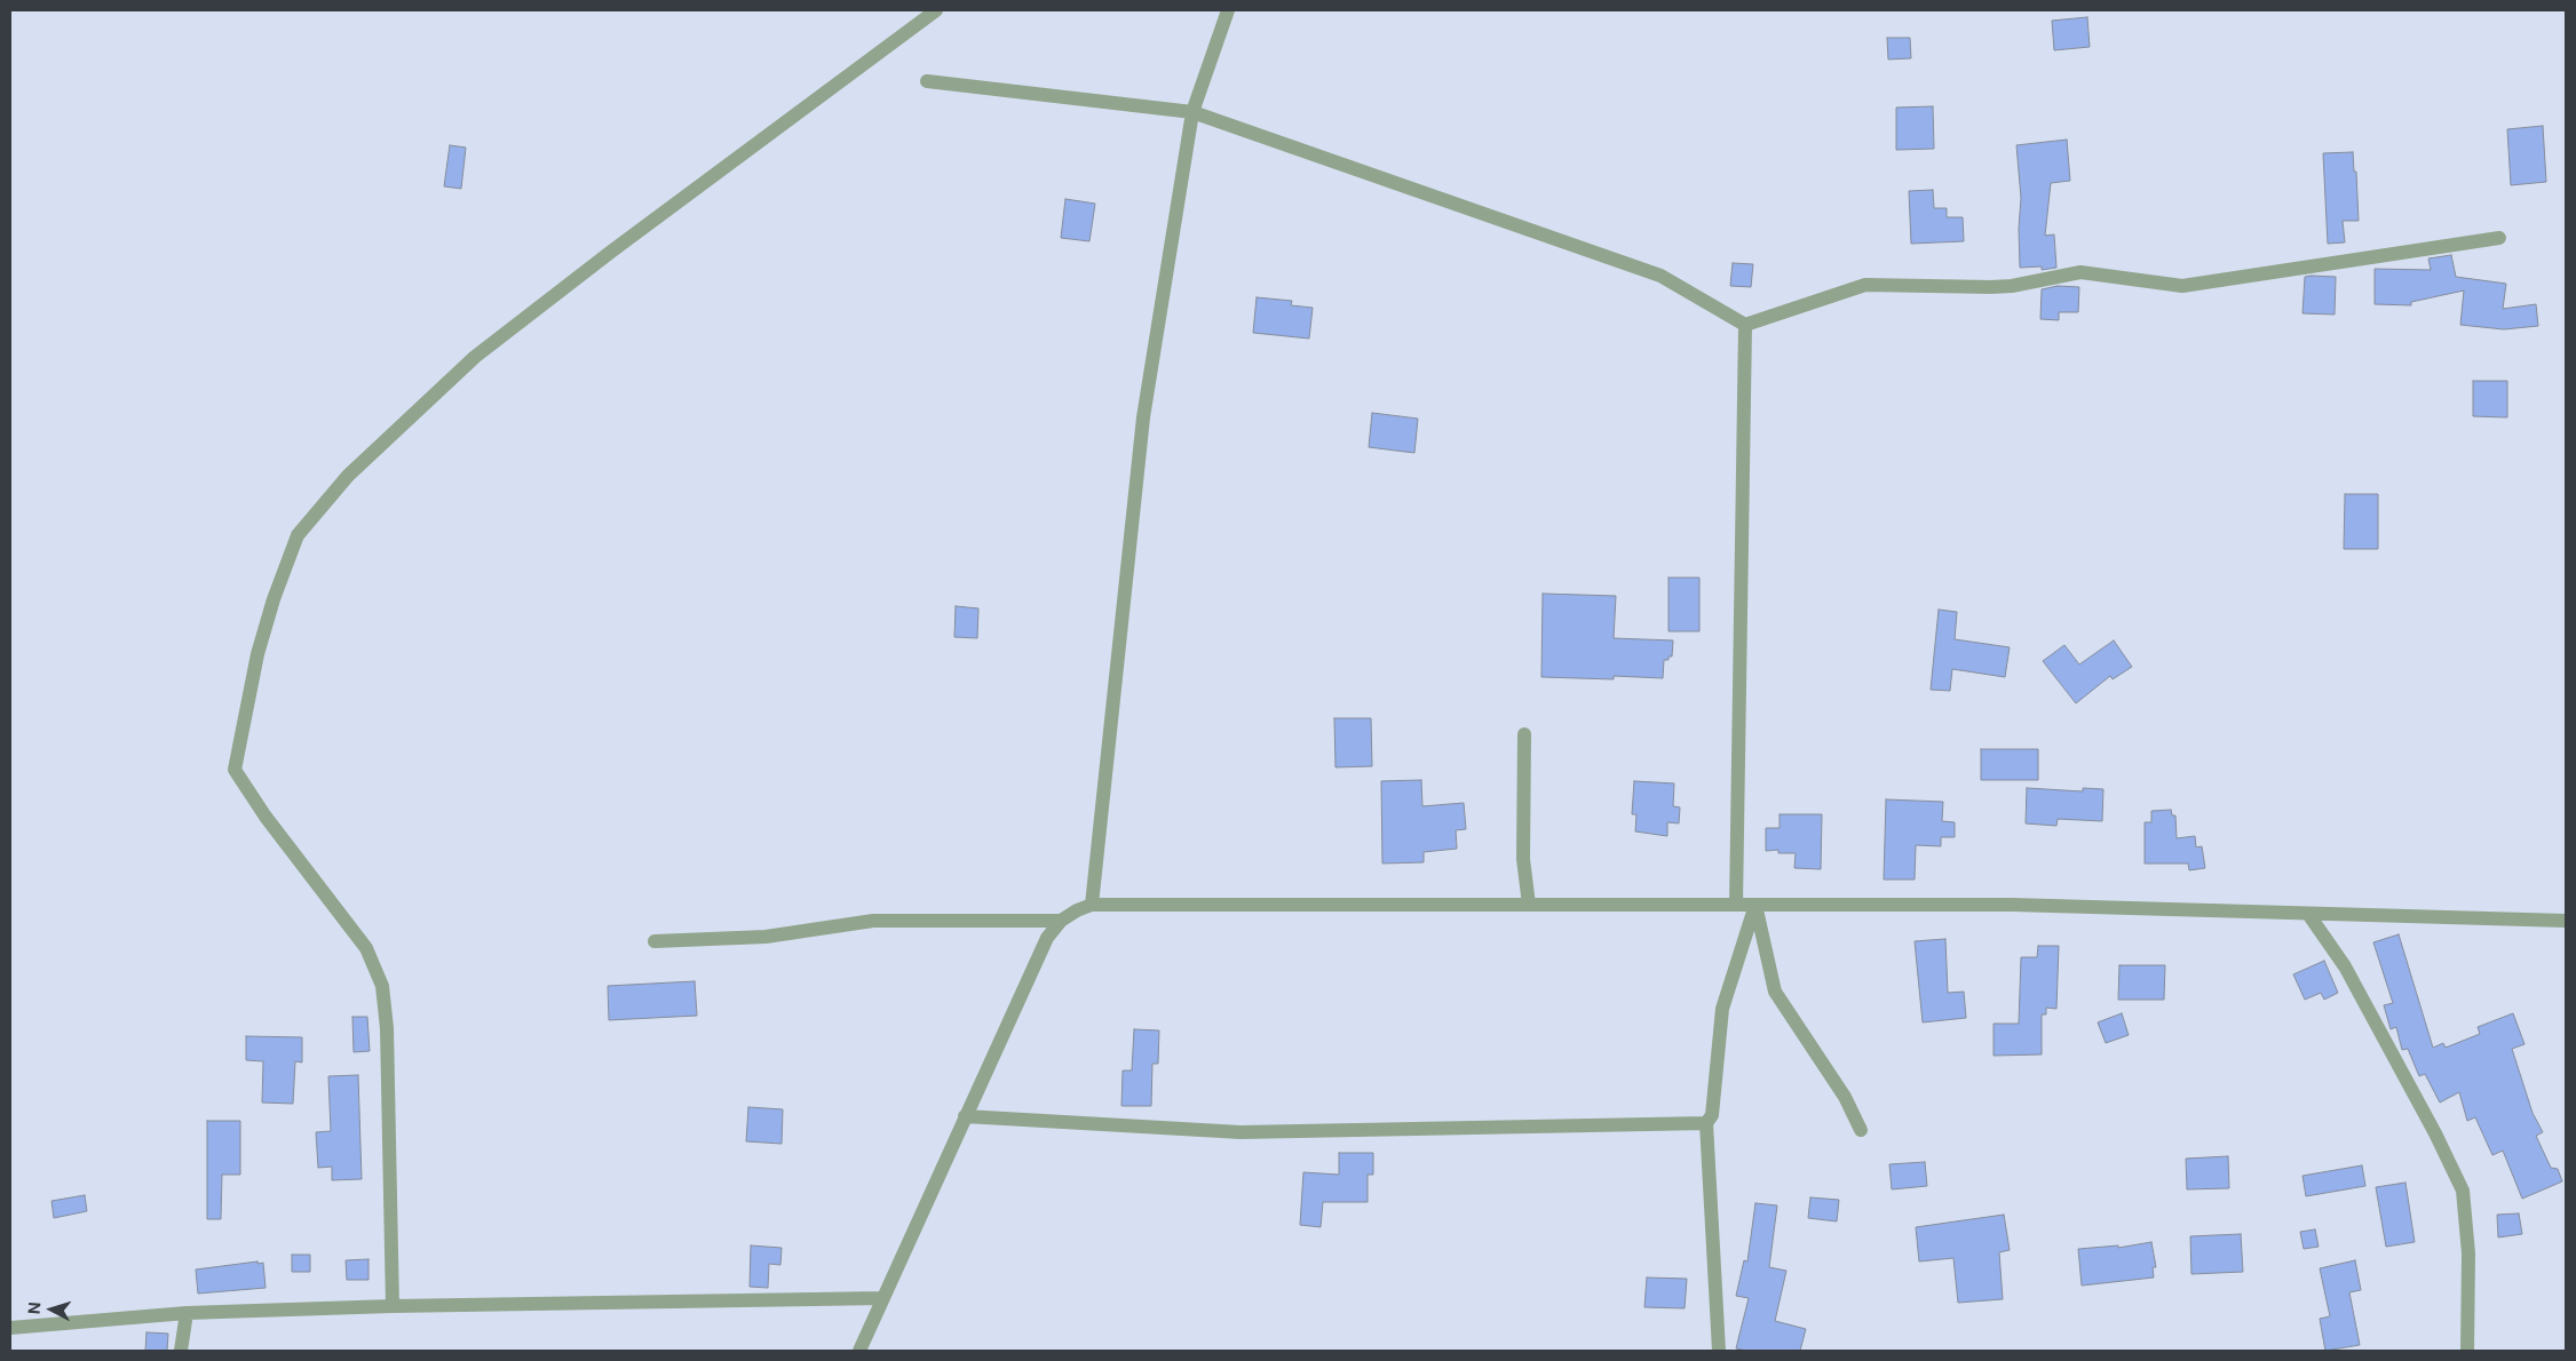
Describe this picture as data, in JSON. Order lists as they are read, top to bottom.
{
  "north": "left"
}
